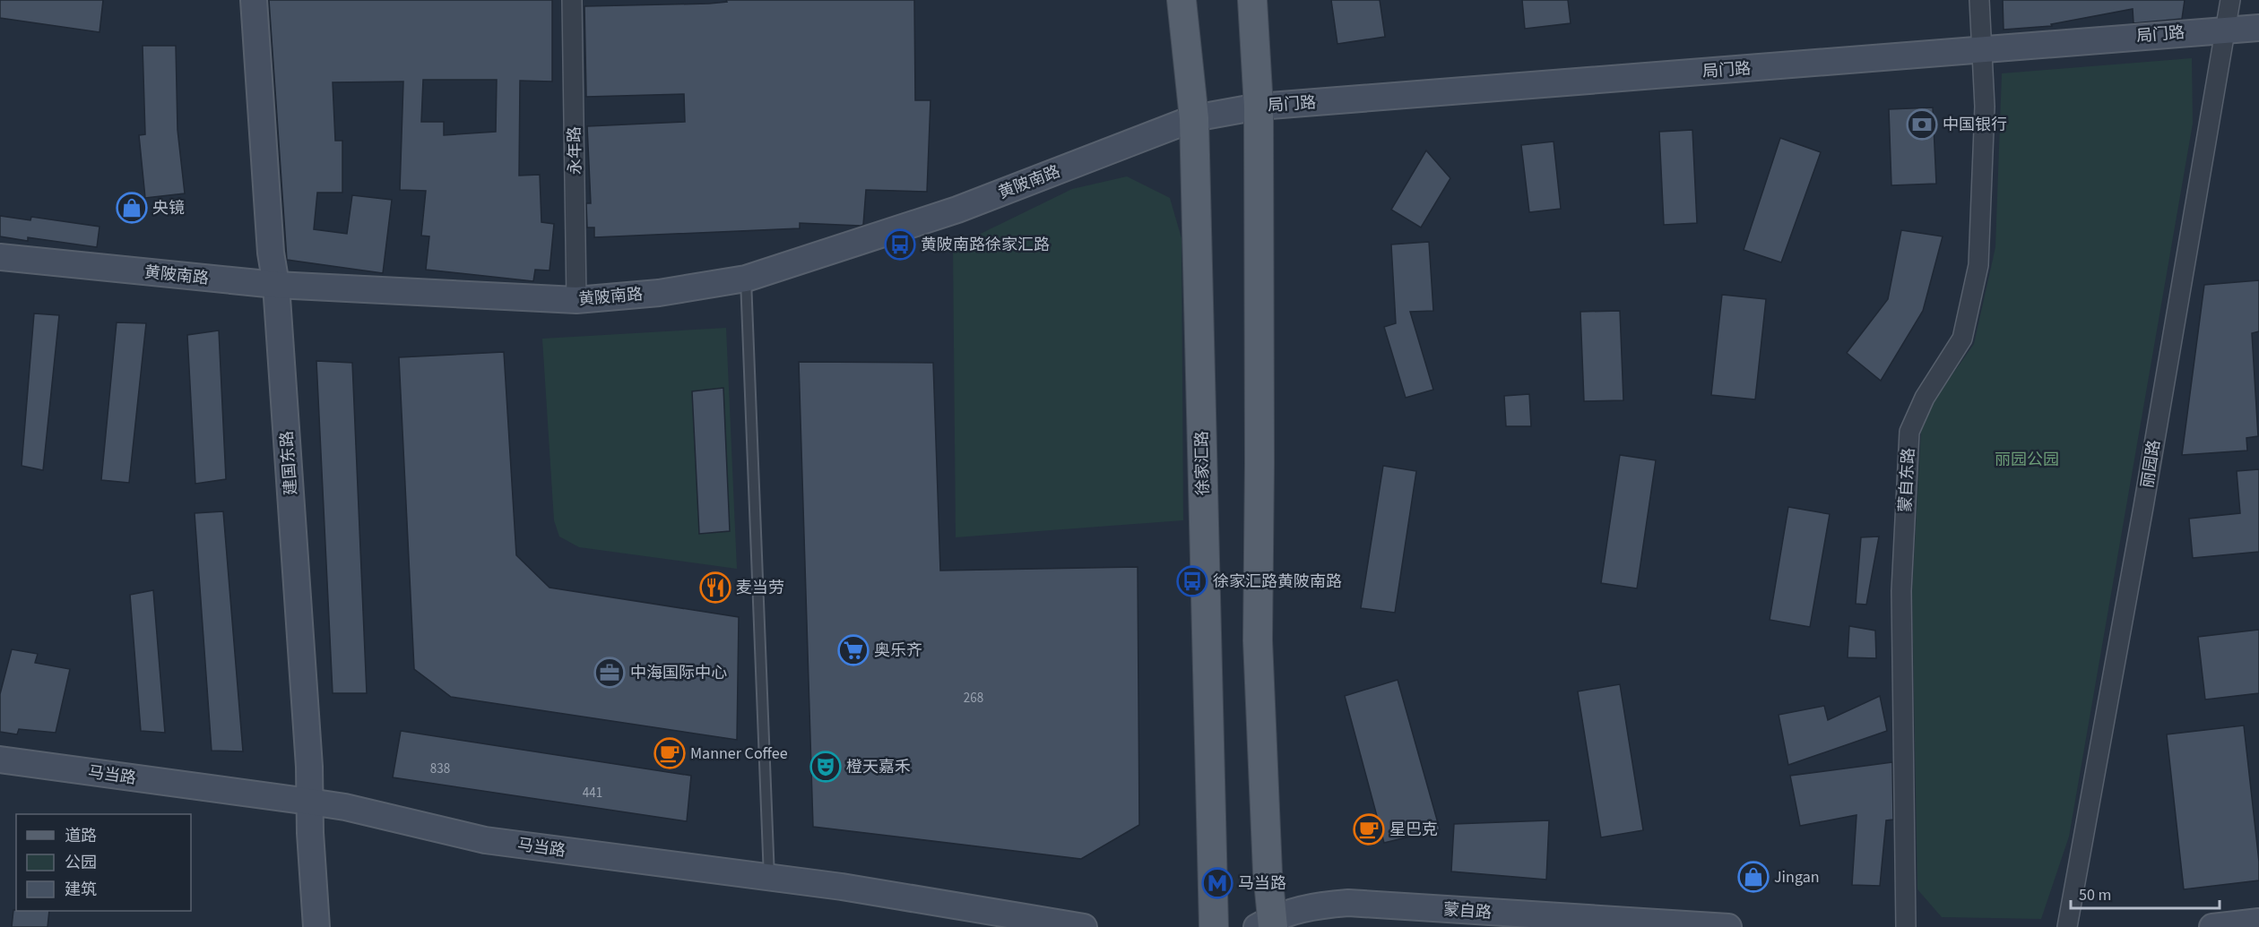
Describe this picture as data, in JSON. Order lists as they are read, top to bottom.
{
  "streets": {
    "main road": ["徐家汇路"],
    "street": [
      "局门路",
      "永年路",
      "黄陂南路",
      "建国东路",
      "丽园路",
      "蒙自东路",
      "马当路",
      "蒙自路"
    ]
  },
  "crossings": [
    ["局门路", "黄陂南路"],
    ["局门路", "徐家汇路"],
    ["局门路", "丽园路"],
    ["局门路", "蒙自东路"],
    ["永年路", "黄陂南路"],
    ["黄陂南路", "建国东路"],
    ["黄陂南路", "徐家汇路"],
    ["建国东路", "马当路"]
  ],
  "parks": ["丽园公园"],
  "places": {
    "bank": ["中国银行"],
    "shop": ["央镜", "Jingan"],
    "bus stop": ["黄陂南路徐家汇路", "徐家汇路黄陂南路"],
    "restaurant": ["麦当劳"],
    "supermarket": ["奥乐齐"],
    "office": ["中海国际中心"],
    "cafe": ["Manner Coffee", "星巴克"],
    "theatre": ["橙天嘉禾"],
    "metro station": ["马当路"]
  },
  "house_numbers": ["268", "838", "441"],
  "legend": ["道路", "公园", "建筑"],
  "scale_bar": "50 m"
}
